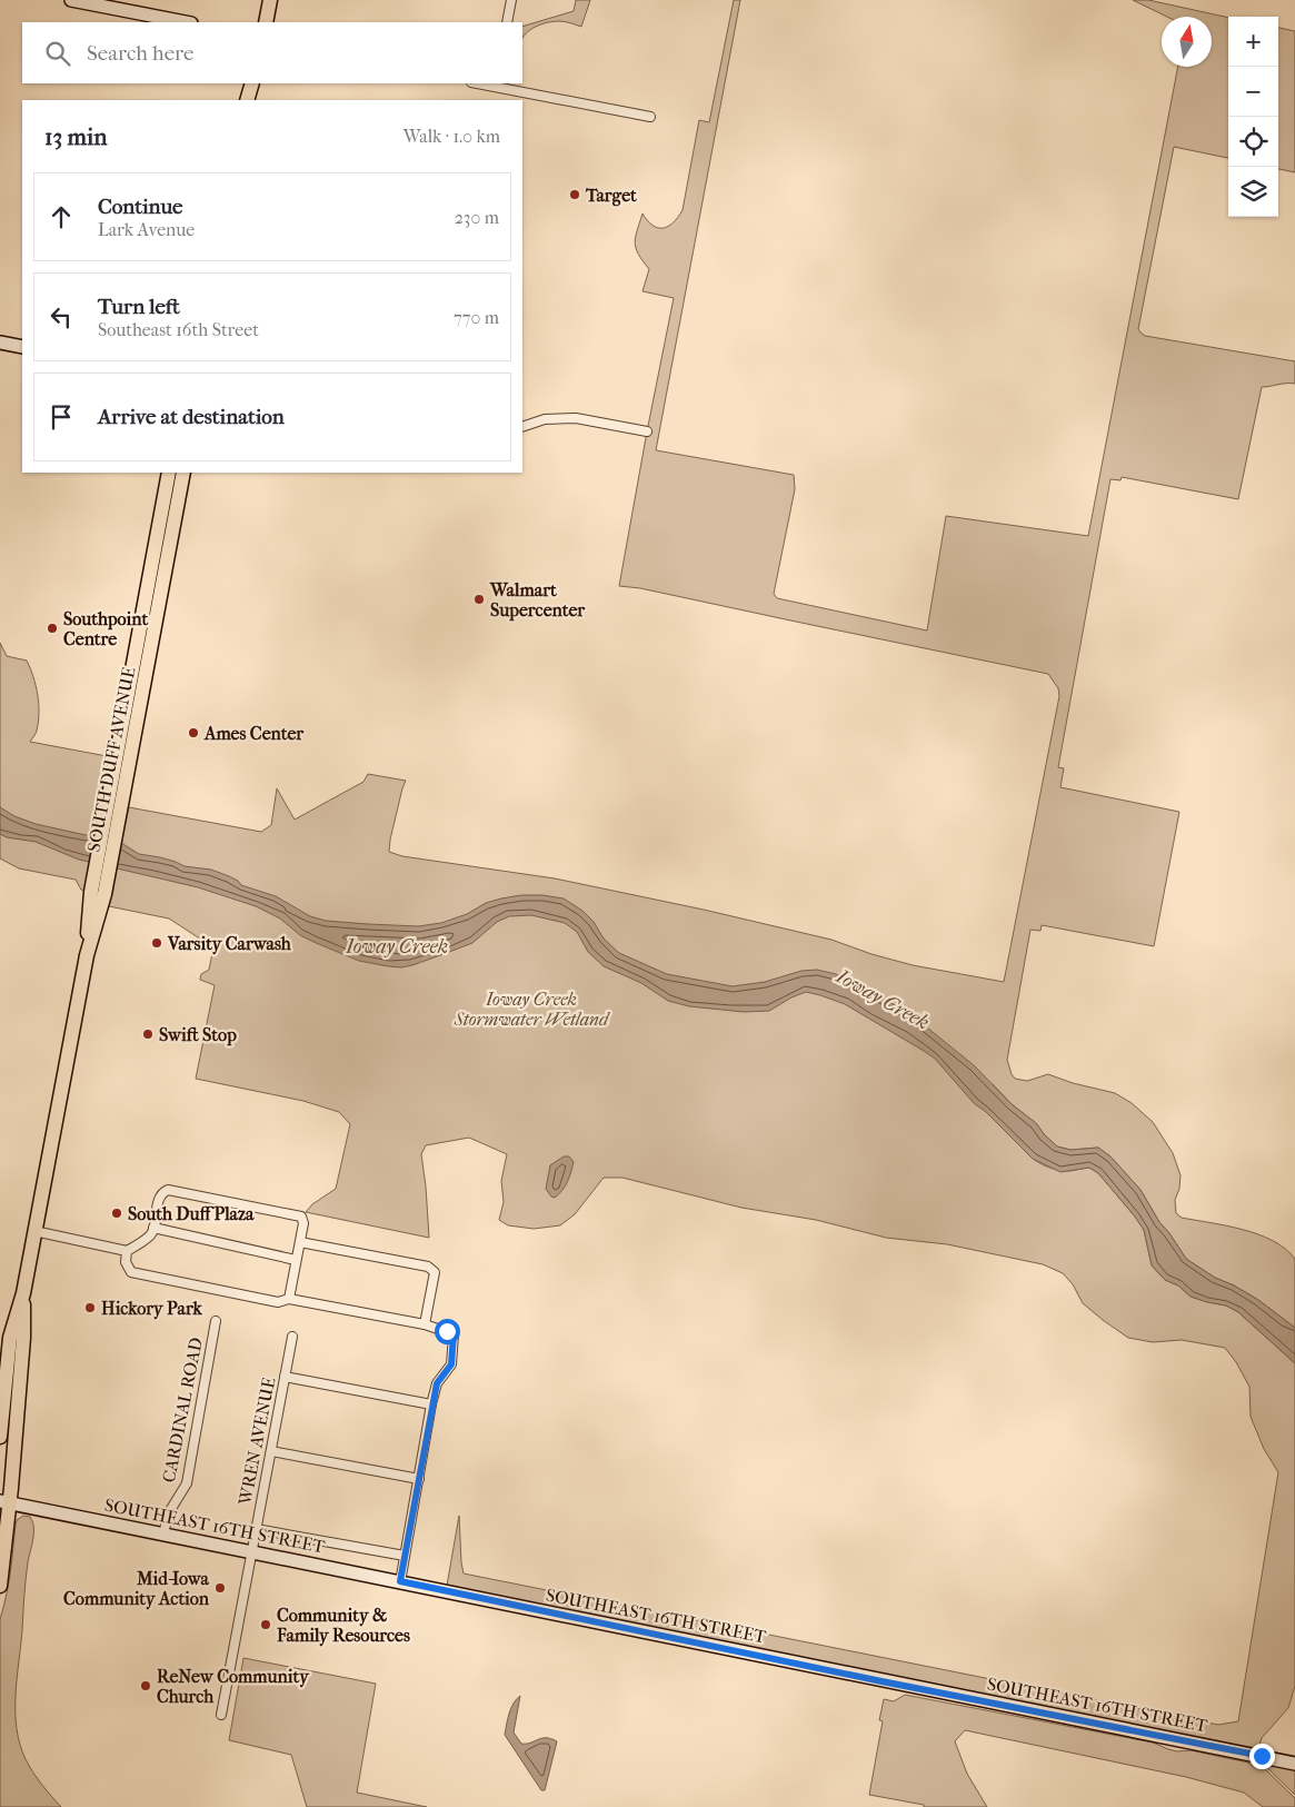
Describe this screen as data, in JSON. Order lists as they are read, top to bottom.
{
  "streets": {
    "main road": ["SOUTH DUFF AVENUE", "SOUTHEAST 16TH STREET"],
    "street": ["CARDINAL ROAD", "WREN AVENUE"]
  },
  "crossings": [
    ["SOUTH DUFF AVENUE", "SOUTHEAST 16TH STREET"],
    ["CARDINAL ROAD", "SOUTHEAST 16TH STREET"],
    ["WREN AVENUE", "SOUTHEAST 16TH STREET"]
  ],
  "water": ["Ioway Creek"],
  "parks": ["Ioway Creek Stormwater Wetland"],
  "places": [
    "Target",
    "Walmart Supercenter",
    "Southpoint Centre",
    "Ames Center",
    "Varsity Carwash",
    "Swift Stop",
    "South Duff Plaza",
    "Hickory Park",
    "Mid-Iowa Community Action",
    "Community & Family Resources",
    "ReNew Community Church"
  ],
  "north": "top",
  "page": {
    "map_buttons": ["+", "−"],
    "search": "Search here",
    "heading": ["13 min", "Walk · 1.0 km"],
    "list": [
      ["Continue", "Lark Avenue", "230 m"],
      ["Turn left", "Southeast 16th Street", "770 m"],
      "Arrive at destination"
    ]
  }
}
